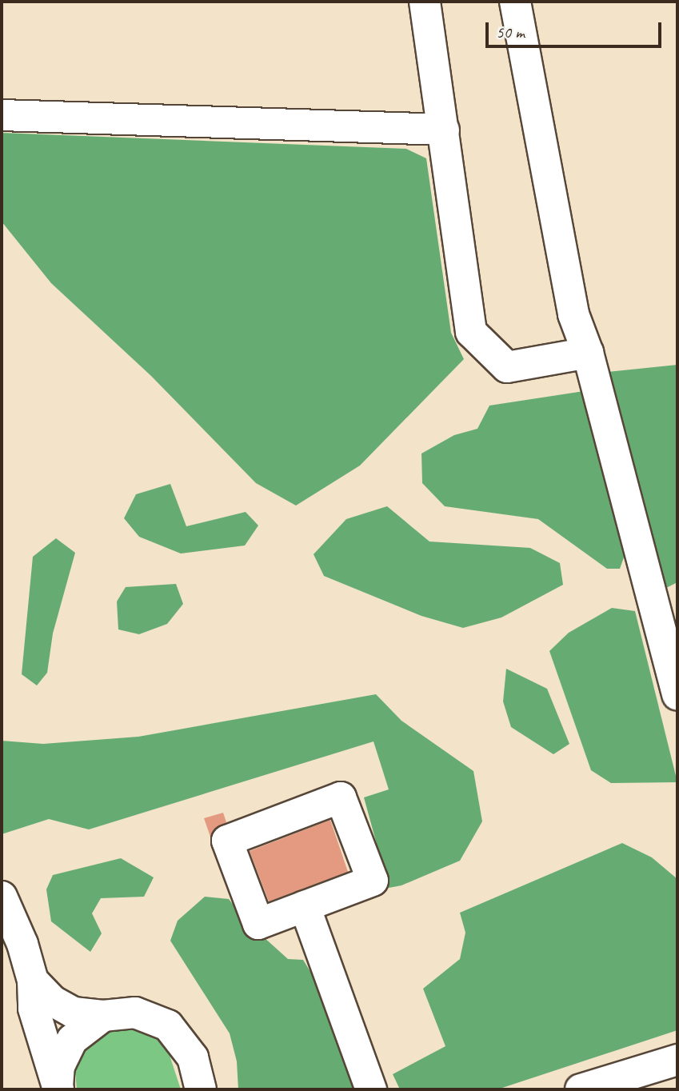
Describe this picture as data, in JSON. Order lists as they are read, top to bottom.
{
  "scale_bar": "50 m"
}
